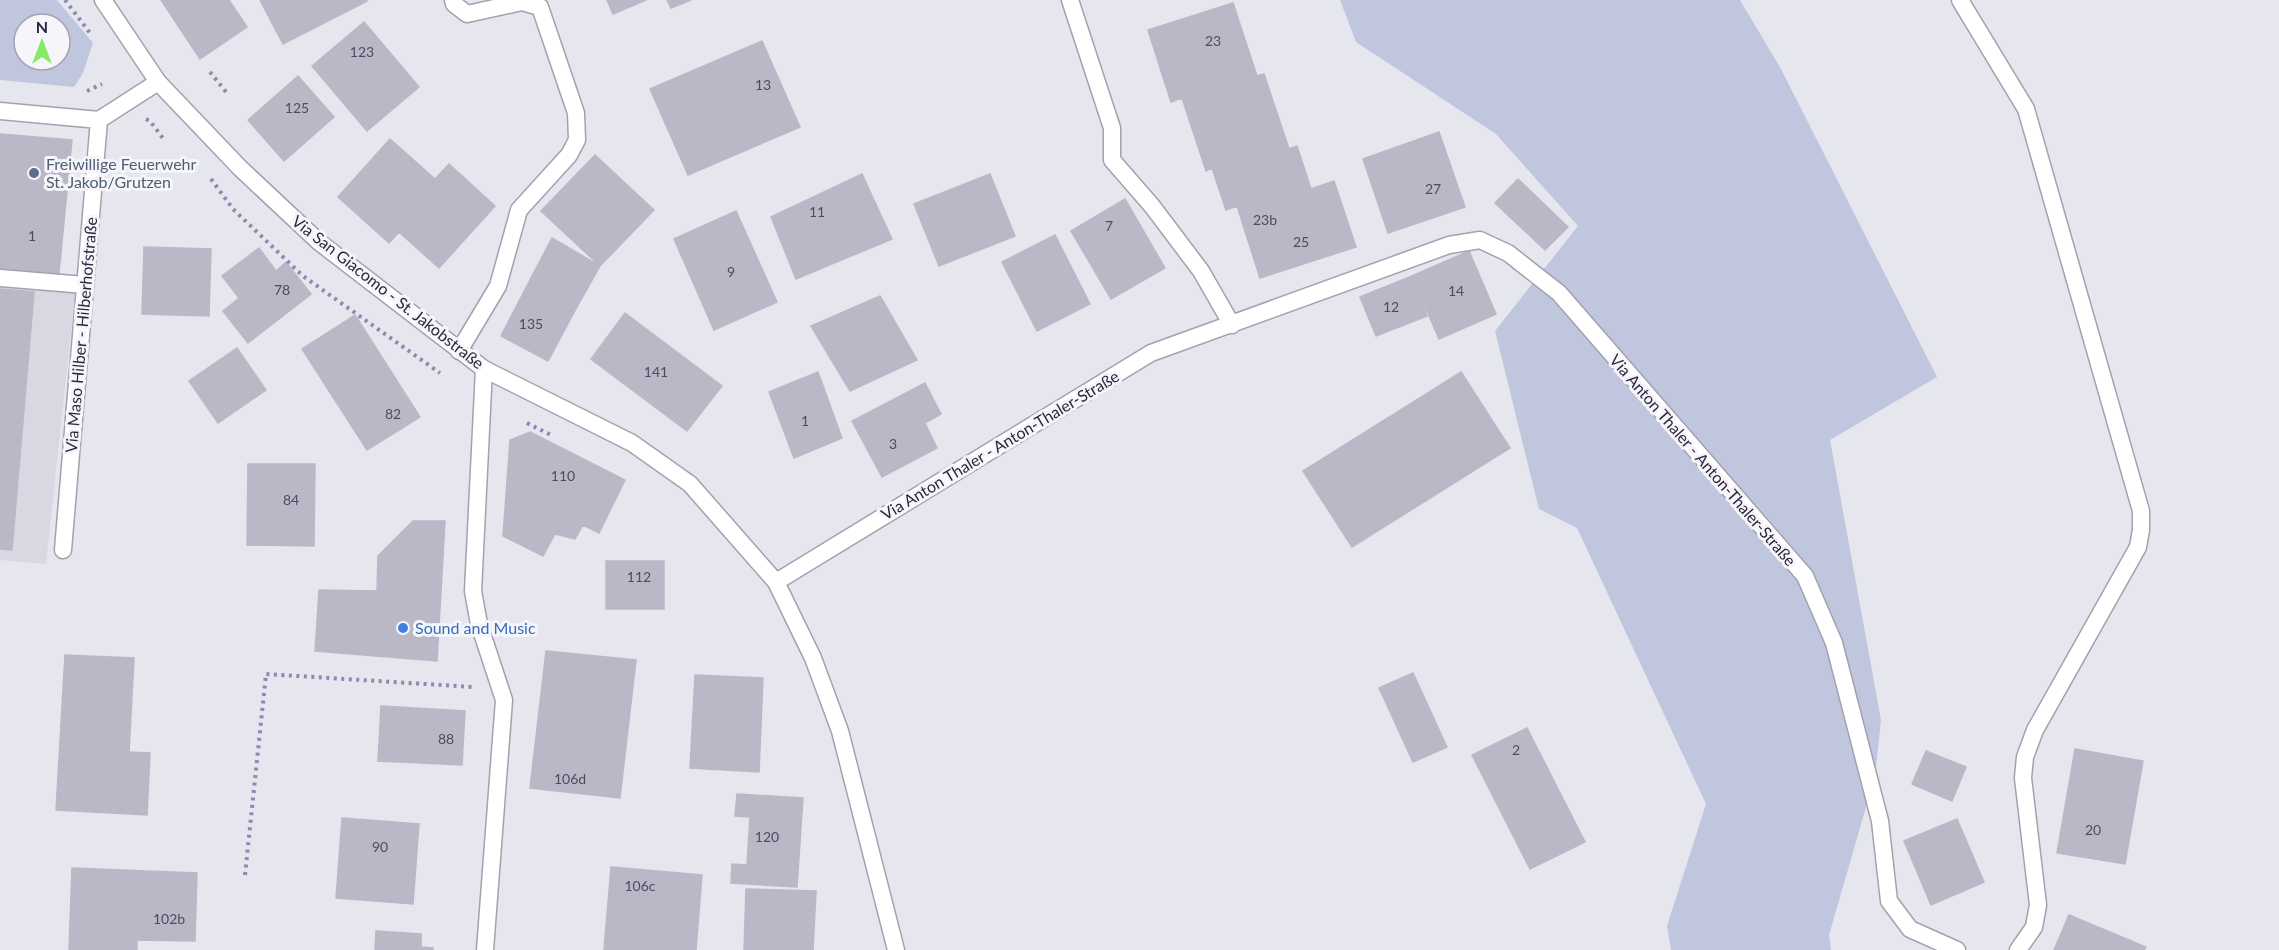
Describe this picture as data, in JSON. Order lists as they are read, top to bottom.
{
  "streets": {
    "street": ["Via San Giacomo - St. Jakobstraße", "Via Maso Hilber - Hilberhofstraße", "Via Anton Thaler - Anton-Thaler-Straße"]
  },
  "crossings": [
    ["Via San Giacomo - St. Jakobstraße", "Via Anton Thaler - Anton-Thaler-Straße"]
  ],
  "places": ["Freiwillige Feuerwehr St. Jakob/Grutzen", "Sound and Music"],
  "house_numbers": [
    "23",
    "123",
    "13",
    "125",
    "27",
    "11",
    "23b",
    "7",
    "1",
    "25",
    "9",
    "78",
    "14",
    "12",
    "135",
    "141",
    "82",
    "1",
    "3",
    "110",
    "84",
    "112",
    "88",
    "2",
    "106d",
    "20",
    "120",
    "90",
    "106c",
    "102b"
  ],
  "north": "top"
}
